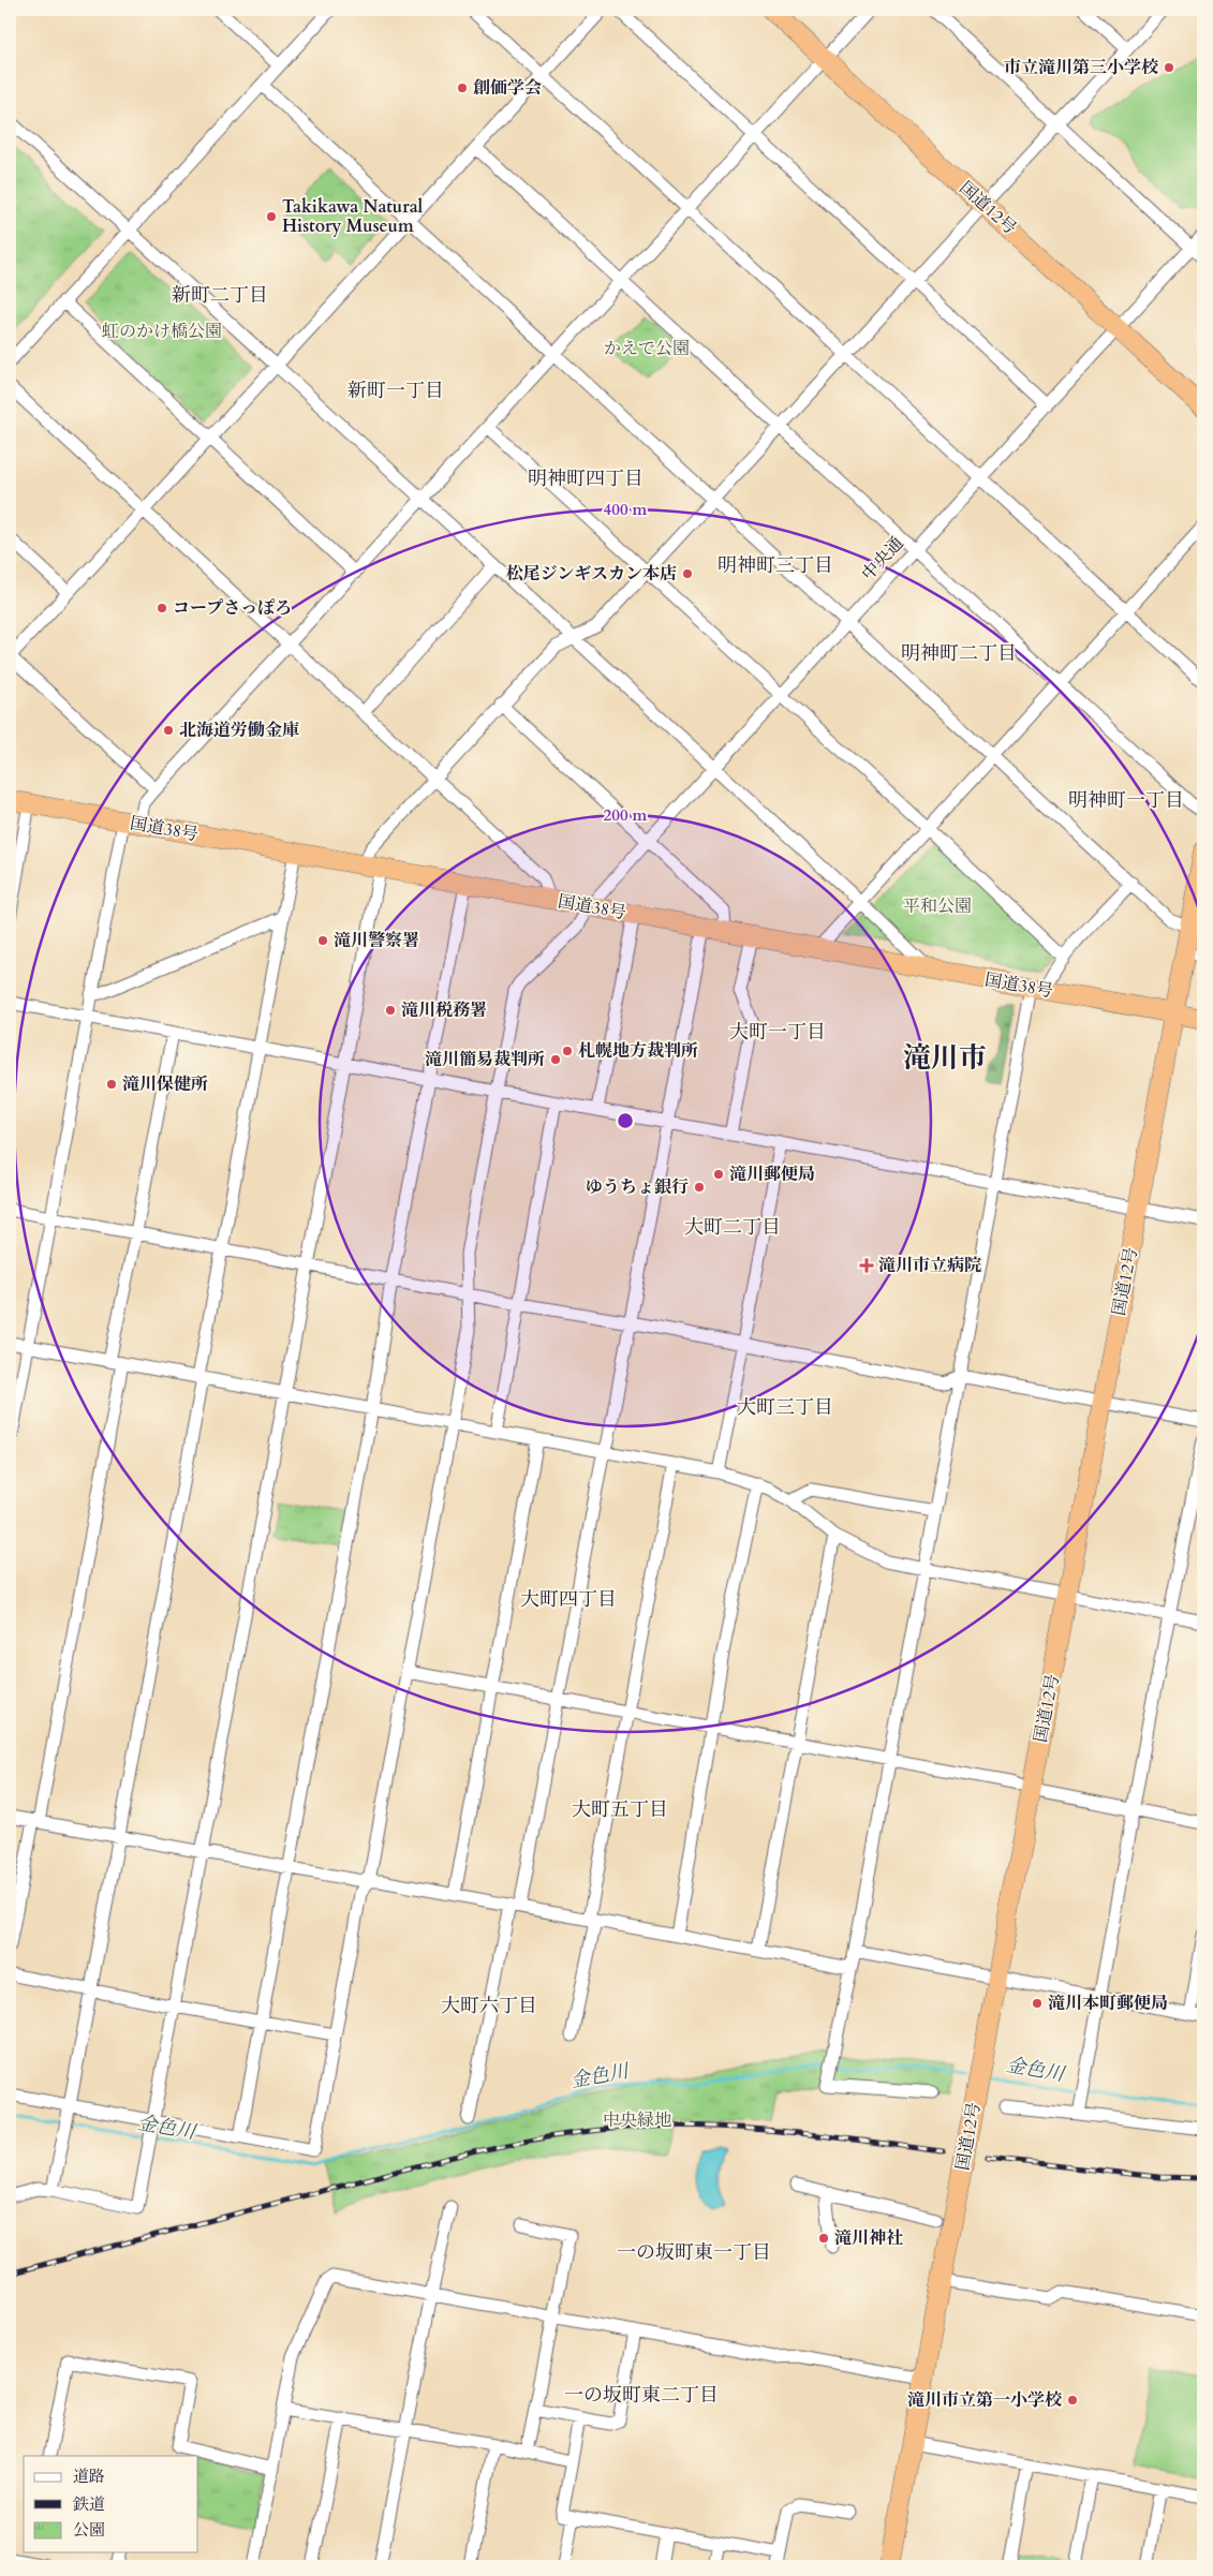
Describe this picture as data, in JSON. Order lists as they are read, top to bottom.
{
  "streets": {
    "highway": ["国道12号", "国道38号"],
    "street": ["中央通"]
  },
  "crossings": [
    ["国道12号", "中央通"],
    ["国道12号", "国道38号"],
    ["中央通", "国道38号"]
  ],
  "districts": [
    "新町二丁目",
    "新町一丁目",
    "明神町四丁目",
    "明神町三丁目",
    "明神町二丁目",
    "明神町一丁目",
    "大町一丁目",
    "滝川市",
    "大町二丁目",
    "大町三丁目",
    "大町四丁目",
    "大町五丁目",
    "大町六丁目",
    "一の坂町東一丁目",
    "一の坂町東二丁目"
  ],
  "water": ["金色川"],
  "parks": [
    "虹のかけ橋公園",
    "かえで公園",
    "平和公園",
    "中央緑地"
  ],
  "places": {
    "other": [
      "市立滝川第三小学校",
      "創価学会",
      "Takikawa Natural History Museum",
      "松尾ジンギスカン本店",
      "コープさっぽろ",
      "北海道労働金庫",
      "滝川警察署",
      "滝川税務署",
      "札幌地方裁判所",
      "滝川簡易裁判所",
      "滝川保健所",
      "滝川郵便局",
      "ゆうちょ銀行",
      "滝川本町郵便局",
      "滝川神社",
      "滝川市立第一小学校"
    ],
    "health": ["滝川市立病院"]
  },
  "legend": ["道路", "鉄道", "公園"],
  "rings": ["400 m", "200 m"]
}
